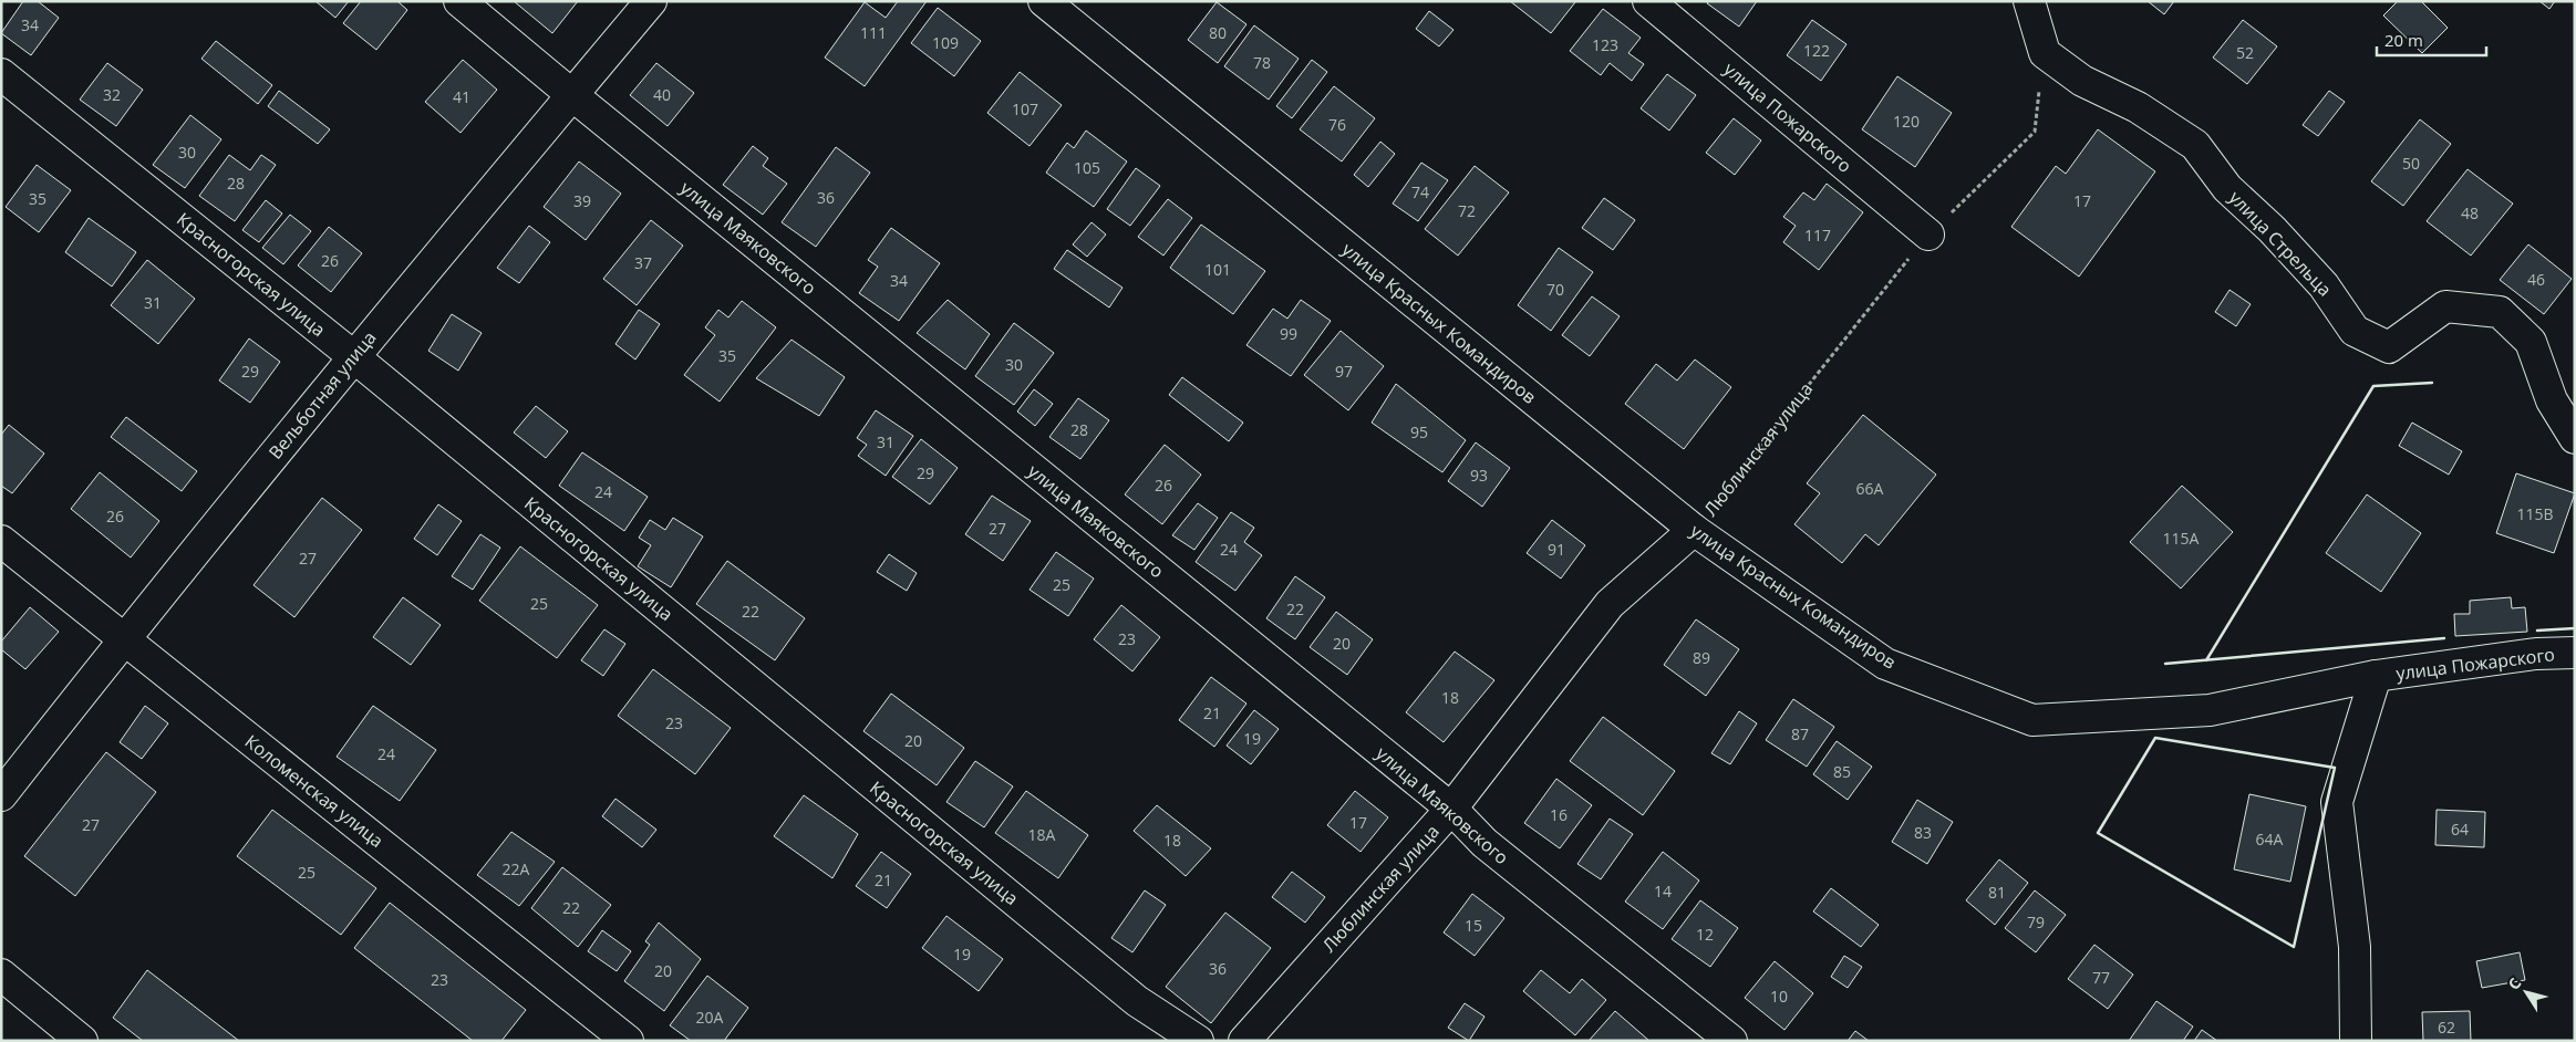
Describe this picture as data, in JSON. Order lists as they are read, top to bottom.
{
  "streets": {
    "street": [
      "улица Пожарского",
      "улица Маяковского",
      "улица Стрельца",
      "Красногорская улица",
      "улица Красных Командиров",
      "Вельботная улица",
      "Люблинская улица",
      "Коломенская улица"
    ]
  },
  "crossings": [
    ["улица Пожарского", "улица Красных Командиров"],
    ["улица Пожарского", "Люблинская улица"],
    ["улица Маяковского", "Вельботная улица"],
    ["улица Маяковского", "Люблинская улица"],
    ["улица Стрельца", "Люблинская улица"],
    ["Красногорская улица", "Вельботная улица"],
    ["улица Красных Командиров", "Люблинская улица"],
    ["Вельботная улица", "Коломенская улица"]
  ],
  "house_numbers": [
    "34",
    "111",
    "80",
    "109",
    "123",
    "122",
    "52",
    "78",
    "32",
    "40",
    "41",
    "107",
    "120",
    "76",
    "30",
    "50",
    "105",
    "28",
    "74",
    "36",
    "35",
    "39",
    "17",
    "72",
    "48",
    "117",
    "26",
    "37",
    "101",
    "46",
    "34",
    "70",
    "31",
    "99",
    "35",
    "30",
    "29",
    "97",
    "28",
    "95",
    "31",
    "29",
    "93",
    "26",
    "66А",
    "24",
    "115В",
    "26",
    "27",
    "115А",
    "24",
    "91",
    "27",
    "25",
    "25",
    "22",
    "22",
    "23",
    "20",
    "89",
    "18",
    "21",
    "23",
    "87",
    "19",
    "20",
    "24",
    "85",
    "16",
    "17",
    "27",
    "64",
    "83",
    "18А",
    "64А",
    "18",
    "22А",
    "25",
    "21",
    "14",
    "81",
    "22",
    "79",
    "15",
    "12",
    "19",
    "36",
    "20",
    "77",
    "23",
    "10",
    "20А",
    "62"
  ],
  "scale_bar": "20 m",
  "north": "top left"
}
